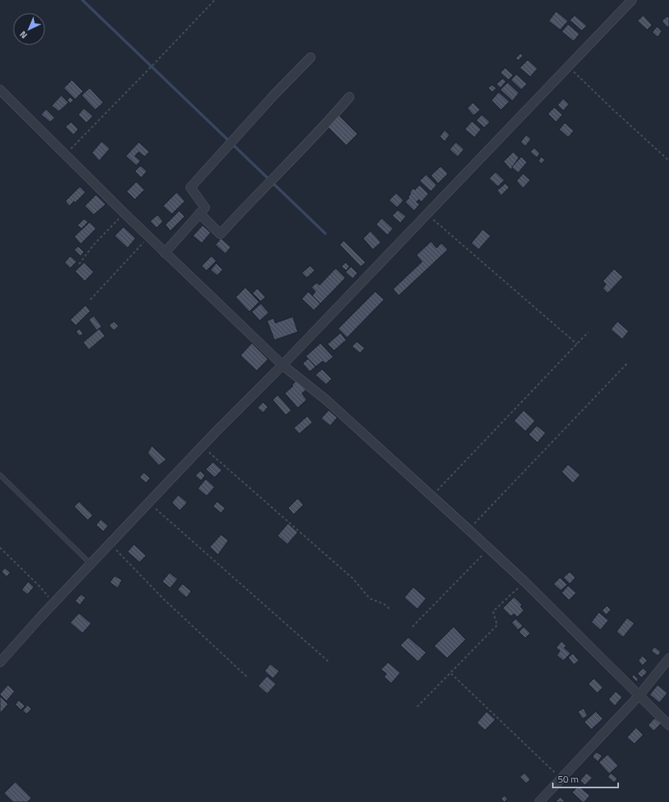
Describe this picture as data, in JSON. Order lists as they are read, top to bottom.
{
  "scale_bar": "50 m",
  "north": "bottom left"
}
